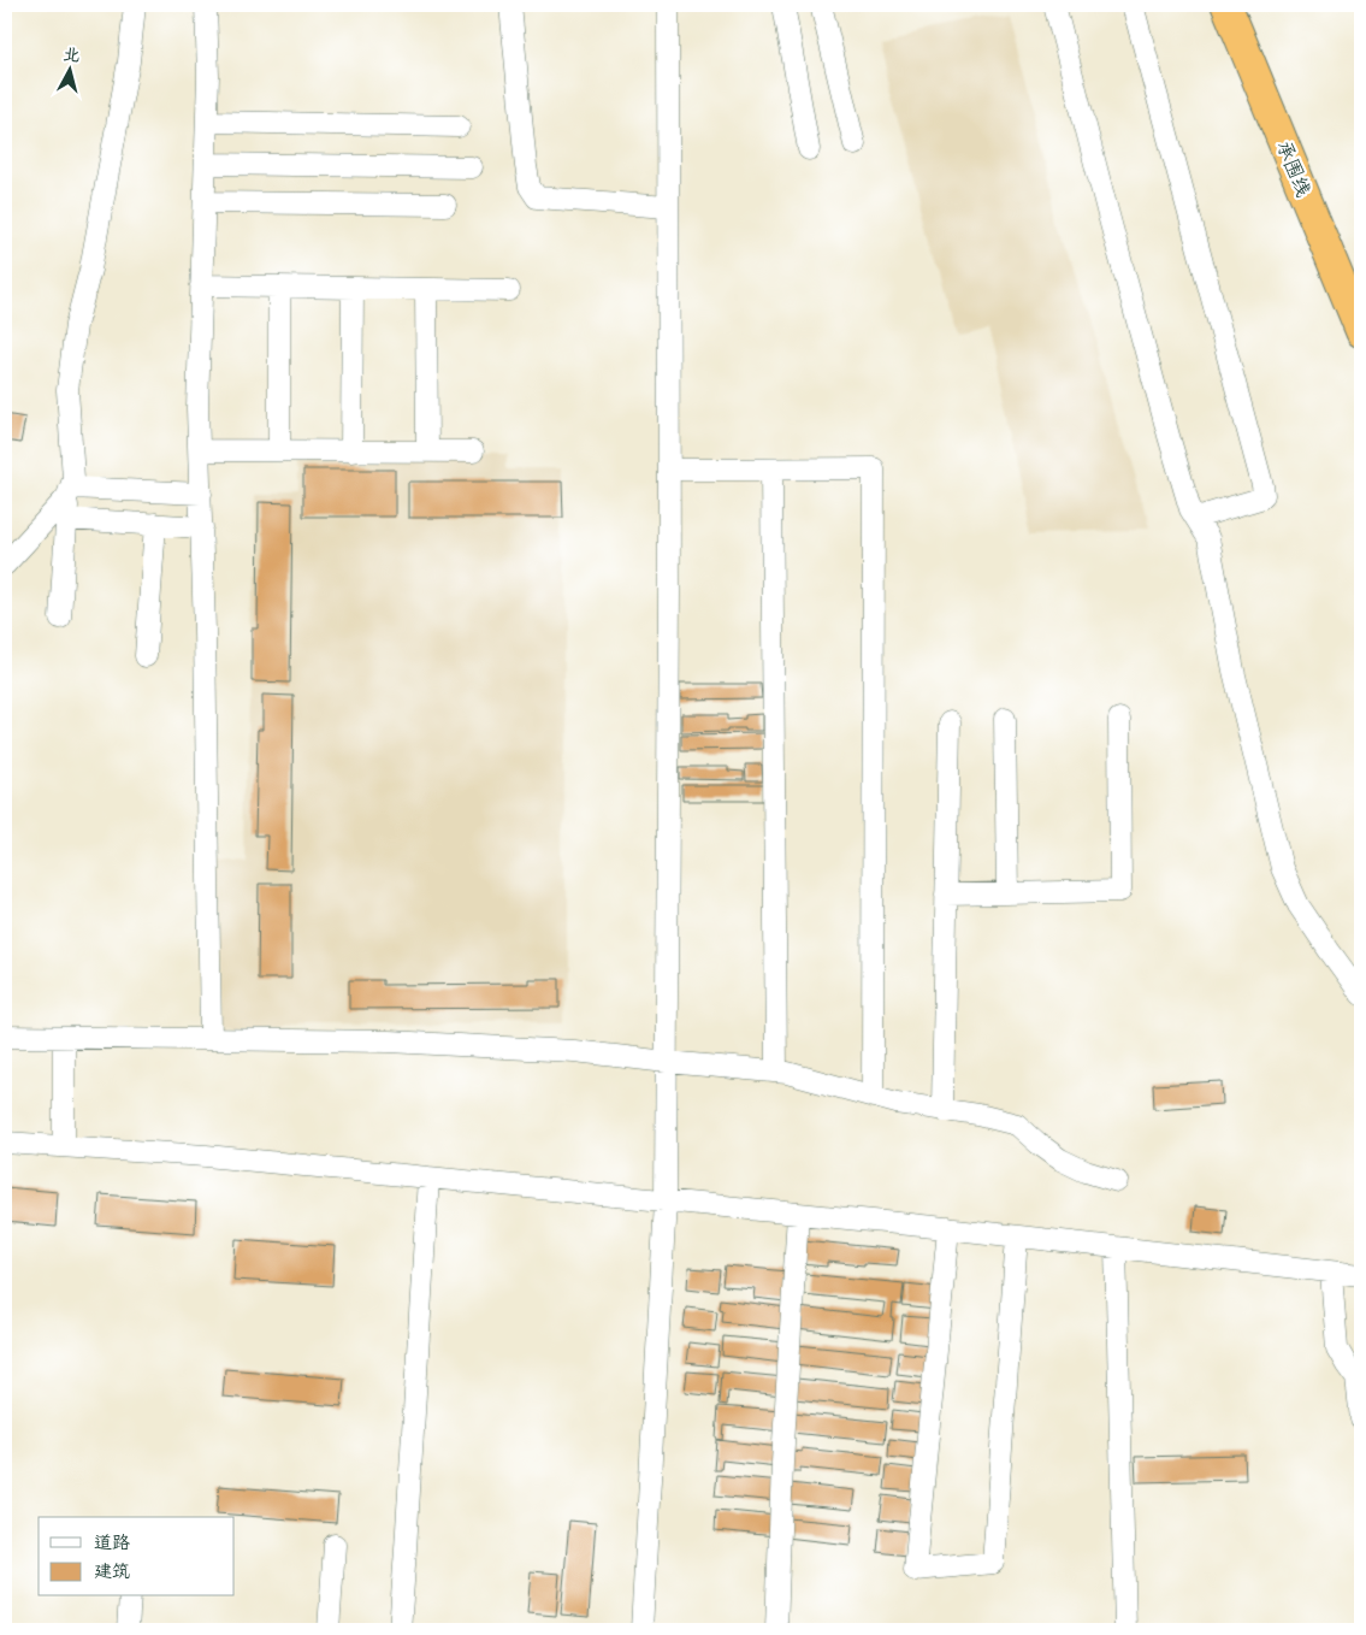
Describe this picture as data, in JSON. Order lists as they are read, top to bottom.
{
  "streets": {
    "highway": ["承围线"]
  },
  "legend": ["道路", "建筑"],
  "north": "top"
}
